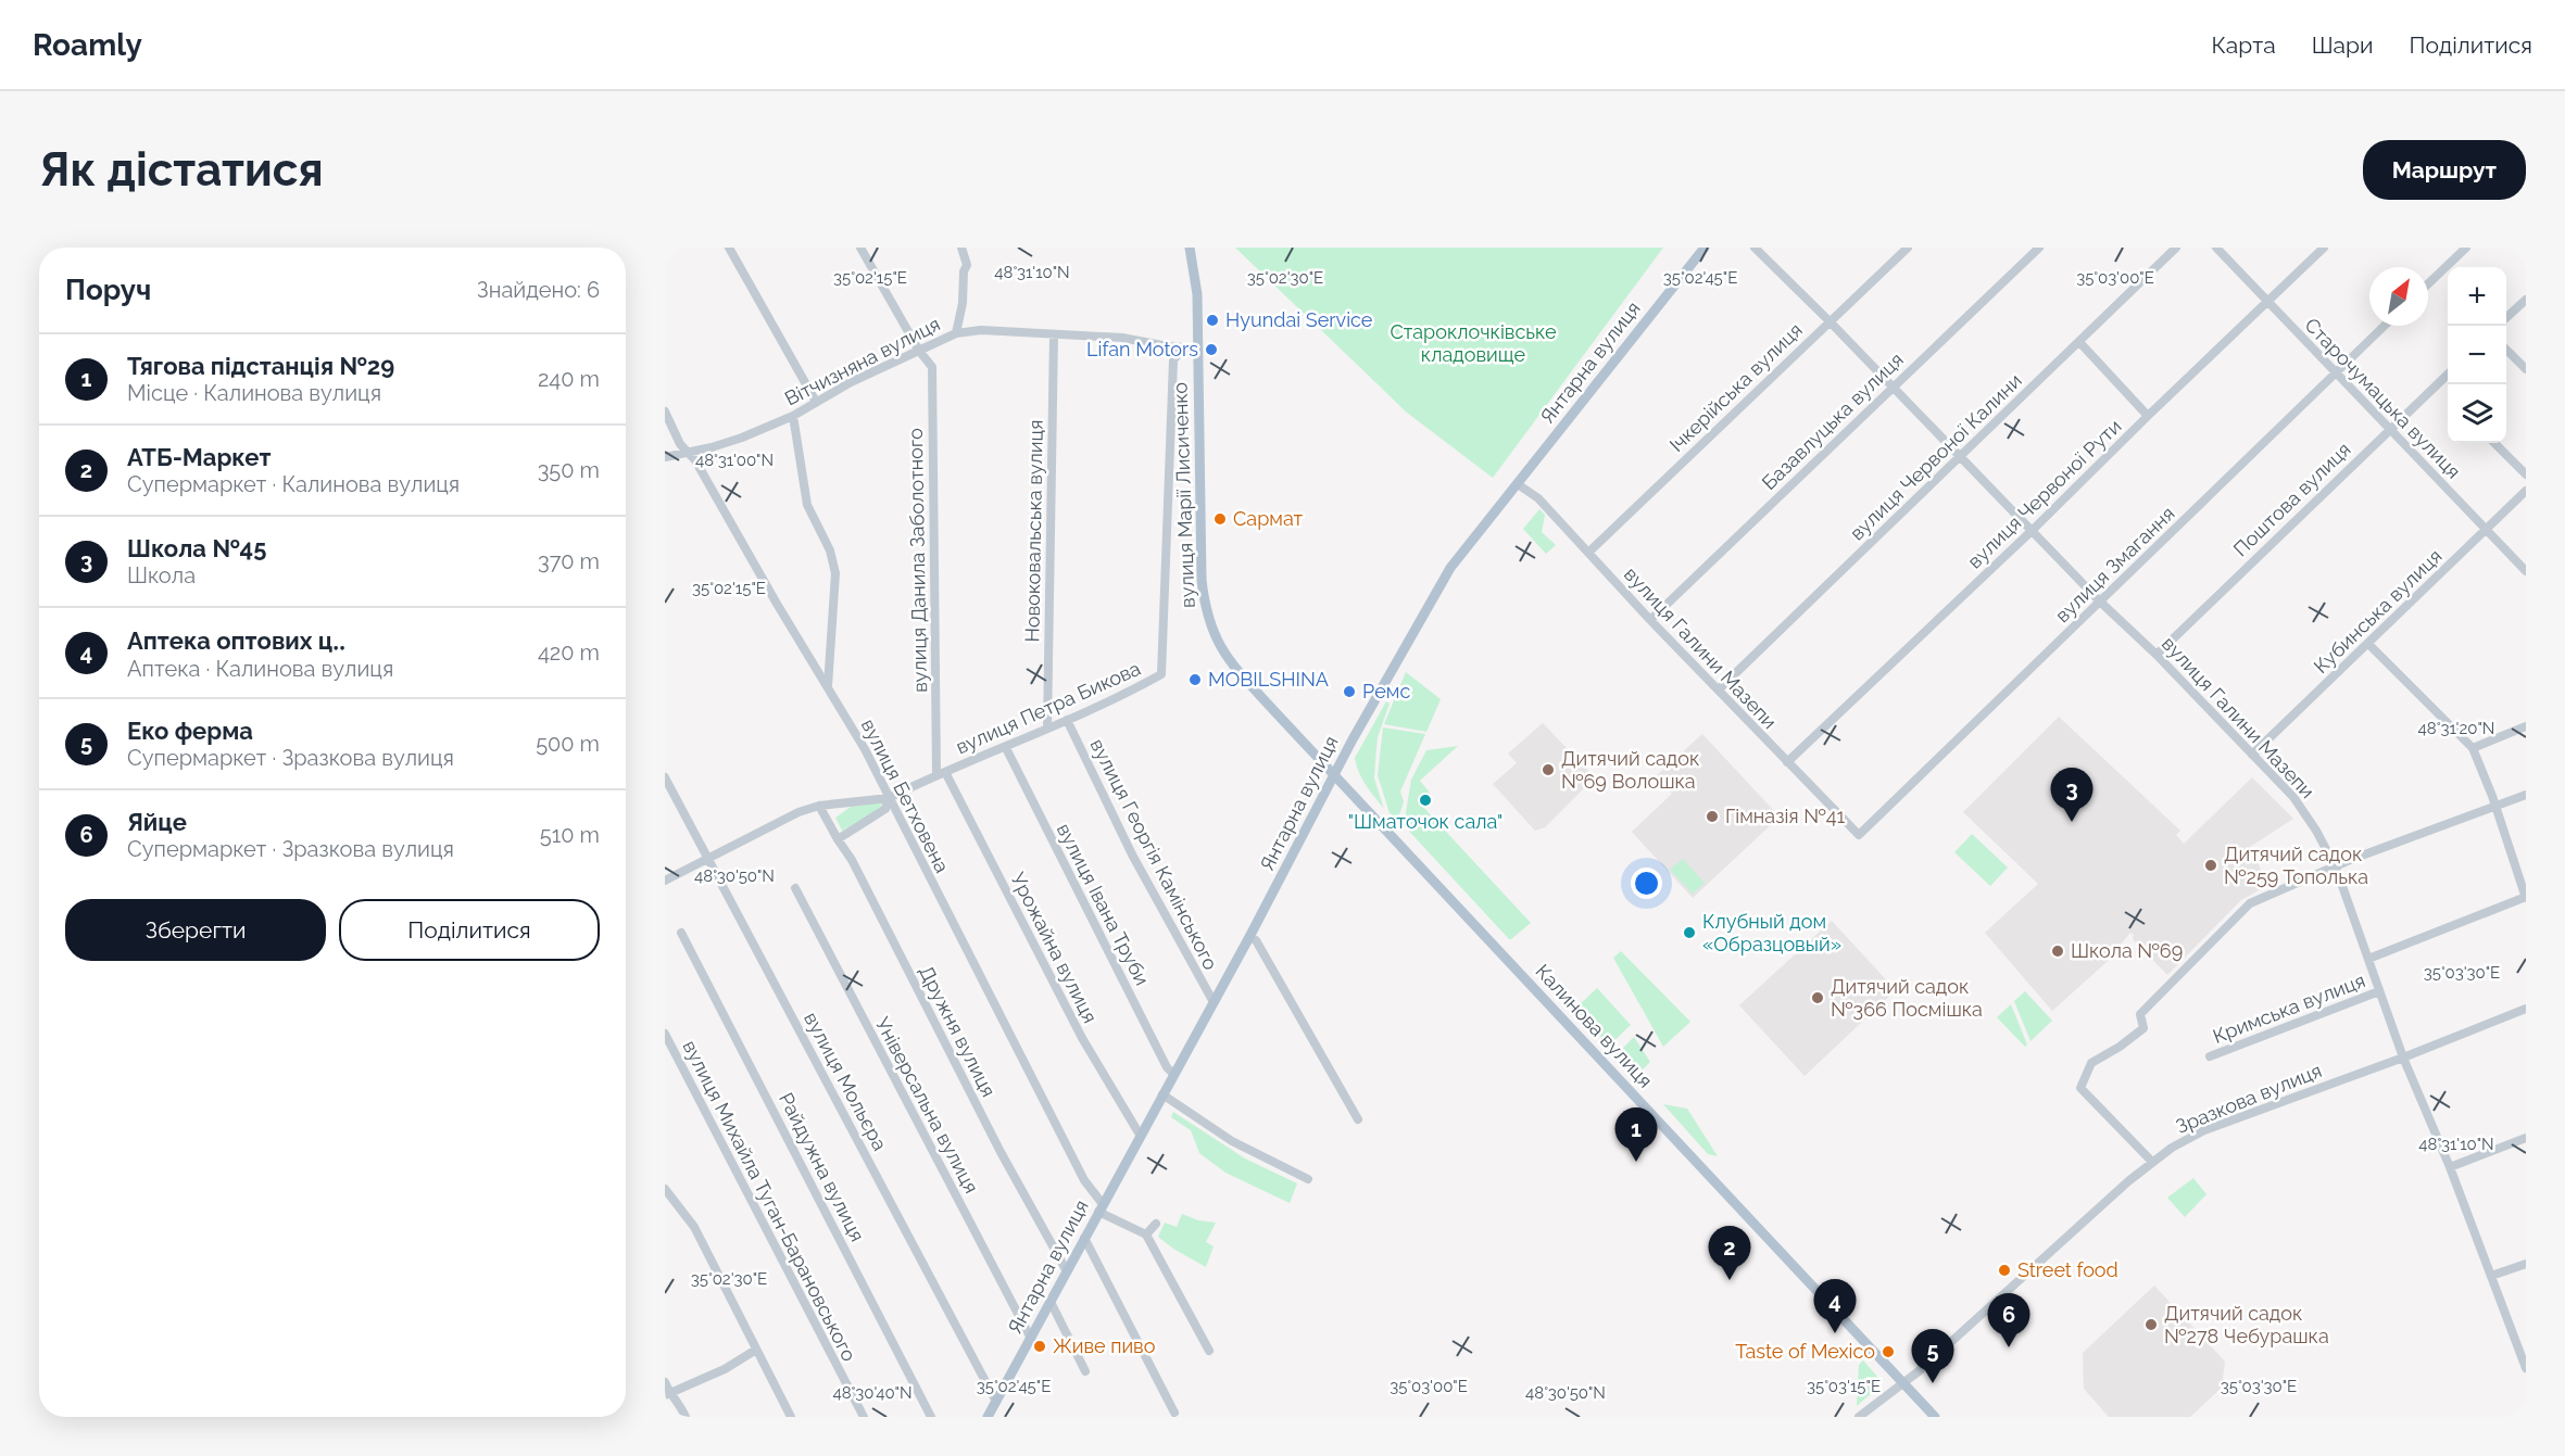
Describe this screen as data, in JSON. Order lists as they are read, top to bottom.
{
  "streets": {
    "main road": ["Янтарна вулиця", "вулиця Марії Лисиченко", "Калинова вулиця"],
    "street": [
      "Вітчизняна вулиця",
      "Ічкерійська вулиця",
      "Старочумацька вулиця",
      "Базавлуцька вулиця",
      "вулиця Червоної Калини",
      "вулиця Червоної Рути",
      "Поштова вулиця",
      "Новоковальська вулиця",
      "вулиця Данила Заболотного",
      "вулиця Змагання",
      "Кубинська вулиця",
      "вулиця Галини Мазепи",
      "вулиця Петра Бикова",
      "вулиця Бетховена",
      "вулиця Георгія Камінського",
      "вулиця Івана Труби",
      "Урожайна вулиця",
      "Кримська вулиця",
      "Дружня вулиця",
      "вулиця Мольєра",
      "Зразкова вулиця",
      "Універсальна вулиця",
      "Райдужна вулиця",
      "вулиця Михайла Туган-Барановського"
    ]
  },
  "crossings": [
    ["Вітчизняна вулиця", "вулиця Марії Лисиченко"],
    ["Вітчизняна вулиця", "Новоковальська вулиця"],
    ["Вітчизняна вулиця", "вулиця Данила Заболотного"],
    ["Вітчизняна вулиця", "вулиця Петра Бикова"],
    ["Вітчизняна вулиця", "вулиця Бетховена"],
    ["Янтарна вулиця", "вулиця Марії Лисиченко"],
    ["Янтарна вулиця", "вулиця Галини Мазепи"],
    ["Янтарна вулиця", "вулиця Бетховена"],
    ["Янтарна вулиця", "вулиця Георгія Камінського"],
    ["Янтарна вулиця", "вулиця Івана Труби"],
    ["Янтарна вулиця", "Урожайна вулиця"],
    ["Янтарна вулиця", "Калинова вулиця"],
    ["Янтарна вулиця", "Дружня вулиця"],
    ["Янтарна вулиця", "вулиця Мольєра"],
    ["Янтарна вулиця", "Універсальна вулиця"],
    ["Ічкерійська вулиця", "вулиця Галини Мазепи"],
    ["Старочумацька вулиця", "вулиця Червоної Рути"],
    ["Старочумацька вулиця", "Поштова вулиця"],
    ["Старочумацька вулиця", "вулиця Змагання"],
    ["Старочумацька вулиця", "Кубинська вулиця"],
    ["Базавлуцька вулиця", "вулиця Галини Мазепи"],
    ["вулиця Червоної Калини", "вулиця Галини Мазепи"],
    ["вулиця Червоної Рути", "вулиця Галини Мазепи"],
    ["вулиця Марії Лисиченко", "Калинова вулиця"],
    ["Поштова вулиця", "вулиця Галини Мазепи"],
    ["Новоковальська вулиця", "вулиця Петра Бикова"],
    ["вулиця Данила Заболотного", "вулиця Петра Бикова"],
    ["вулиця Данила Заболотного", "Урожайна вулиця"],
    ["вулиця Змагання", "вулиця Галини Мазепи"],
    ["Кубинська вулиця", "вулиця Галини Мазепи"],
    ["вулиця Галини Мазепи", "Кримська вулиця"],
    ["вулиця Галини Мазепи", "Зразкова вулиця"],
    ["вулиця Петра Бикова", "вулиця Бетховена"],
    ["вулиця Петра Бикова", "вулиця Георгія Камінського"],
    ["вулиця Петра Бикова", "вулиця Івана Труби"],
    ["вулиця Петра Бикова", "Урожайна вулиця"],
    ["вулиця Петра Бикова", "Дружня вулиця"],
    ["Калинова вулиця", "Зразкова вулиця"]
  ],
  "parks": ["Староклочківське кладовище"],
  "places": [
    "Hyundai Service",
    "Lifan Motors",
    "Сармат",
    "MOBILSHINA",
    "Ремс",
    "Дитячий садок №69 Волошка",
    "\"Шматочок сала\"",
    "Гімназія №41",
    "Дитячий садок №259 Тополька",
    "Клубный дом «Образцовый»",
    "Школа №69",
    "Дитячий садок №366 Посмішка",
    "Street food",
    "Дитячий садок №278 Чебурашка",
    "Живе пиво",
    "Taste of Mexico"
  ],
  "north": "top right",
  "page": {
    "header": "Roamly",
    "nav": ["Карта", "Шари", "Поділитися"],
    "buttons": [
      "Маршрут",
      ["Зберегти", "Поділитися"]
    ],
    "title": "Як дістатися",
    "heading": ["Поруч", "Знайдено: 6"],
    "map_buttons": ["+", "−"],
    "list": [
      {
        "mark": "1",
        "name": "Тягова пiдстанцiя №29",
        "note": "Місце · Калинова вулиця",
        "value": "240 m"
      },
      {
        "mark": "2",
        "name": "АТБ-Маркет",
        "note": "Супермаркет · Калинова вулиця",
        "value": "350 m"
      },
      {
        "mark": "3",
        "name": "Школа №45",
        "note": "Школа",
        "value": "370 m"
      },
      {
        "mark": "4",
        "name": "Аптека оптових ц‥",
        "note": "Аптека · Калинова вулиця",
        "value": "420 m"
      },
      {
        "mark": "5",
        "name": "Еко ферма",
        "note": "Супермаркет · Зразкова вулиця",
        "value": "500 m"
      },
      {
        "mark": "6",
        "name": "Яйце",
        "note": "Супермаркет · Зразкова вулиця",
        "value": "510 m"
      }
    ],
    "pins": [
      "3",
      "1",
      "2",
      "4",
      "6",
      "5"
    ]
  },
  "coordinates": [
    "48°31'10\"N",
    "35°02'15\"E",
    "35°02'30\"E",
    "35°02'45\"E",
    "35°03'00\"E",
    "48°31'00\"N",
    "48°31'20\"N",
    "48°30'50\"N",
    "35°03'30\"E",
    "35°03'15\"E",
    "48°30'40\"N"
  ]
}
